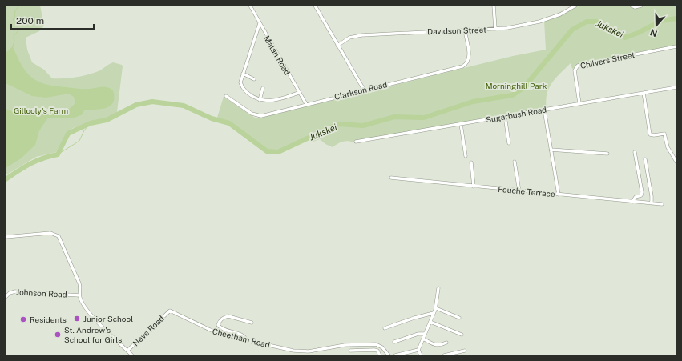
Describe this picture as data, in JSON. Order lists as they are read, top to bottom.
{
  "streets": {
    "street": [
      "Davidson Street",
      "Malan Road",
      "Chilvers Street",
      "Clarkson Road",
      "Sugarbush Road",
      "Fouche Terrace",
      "Johnson Road",
      "Neve Road",
      "Cheetham Road"
    ]
  },
  "crossings": [
    ["Davidson Street", "Clarkson Road"],
    ["Malan Road", "Clarkson Road"],
    ["Chilvers Street", "Sugarbush Road"],
    ["Neve Road", "Cheetham Road"]
  ],
  "water": ["Jukskei"],
  "parks": ["Morninghill Park", "Gillooly's Farm"],
  "places": ["Junior School", "Residents", "St. Andrew's School for Girls"],
  "scale_bar": "200 m",
  "north": "bottom"
}
